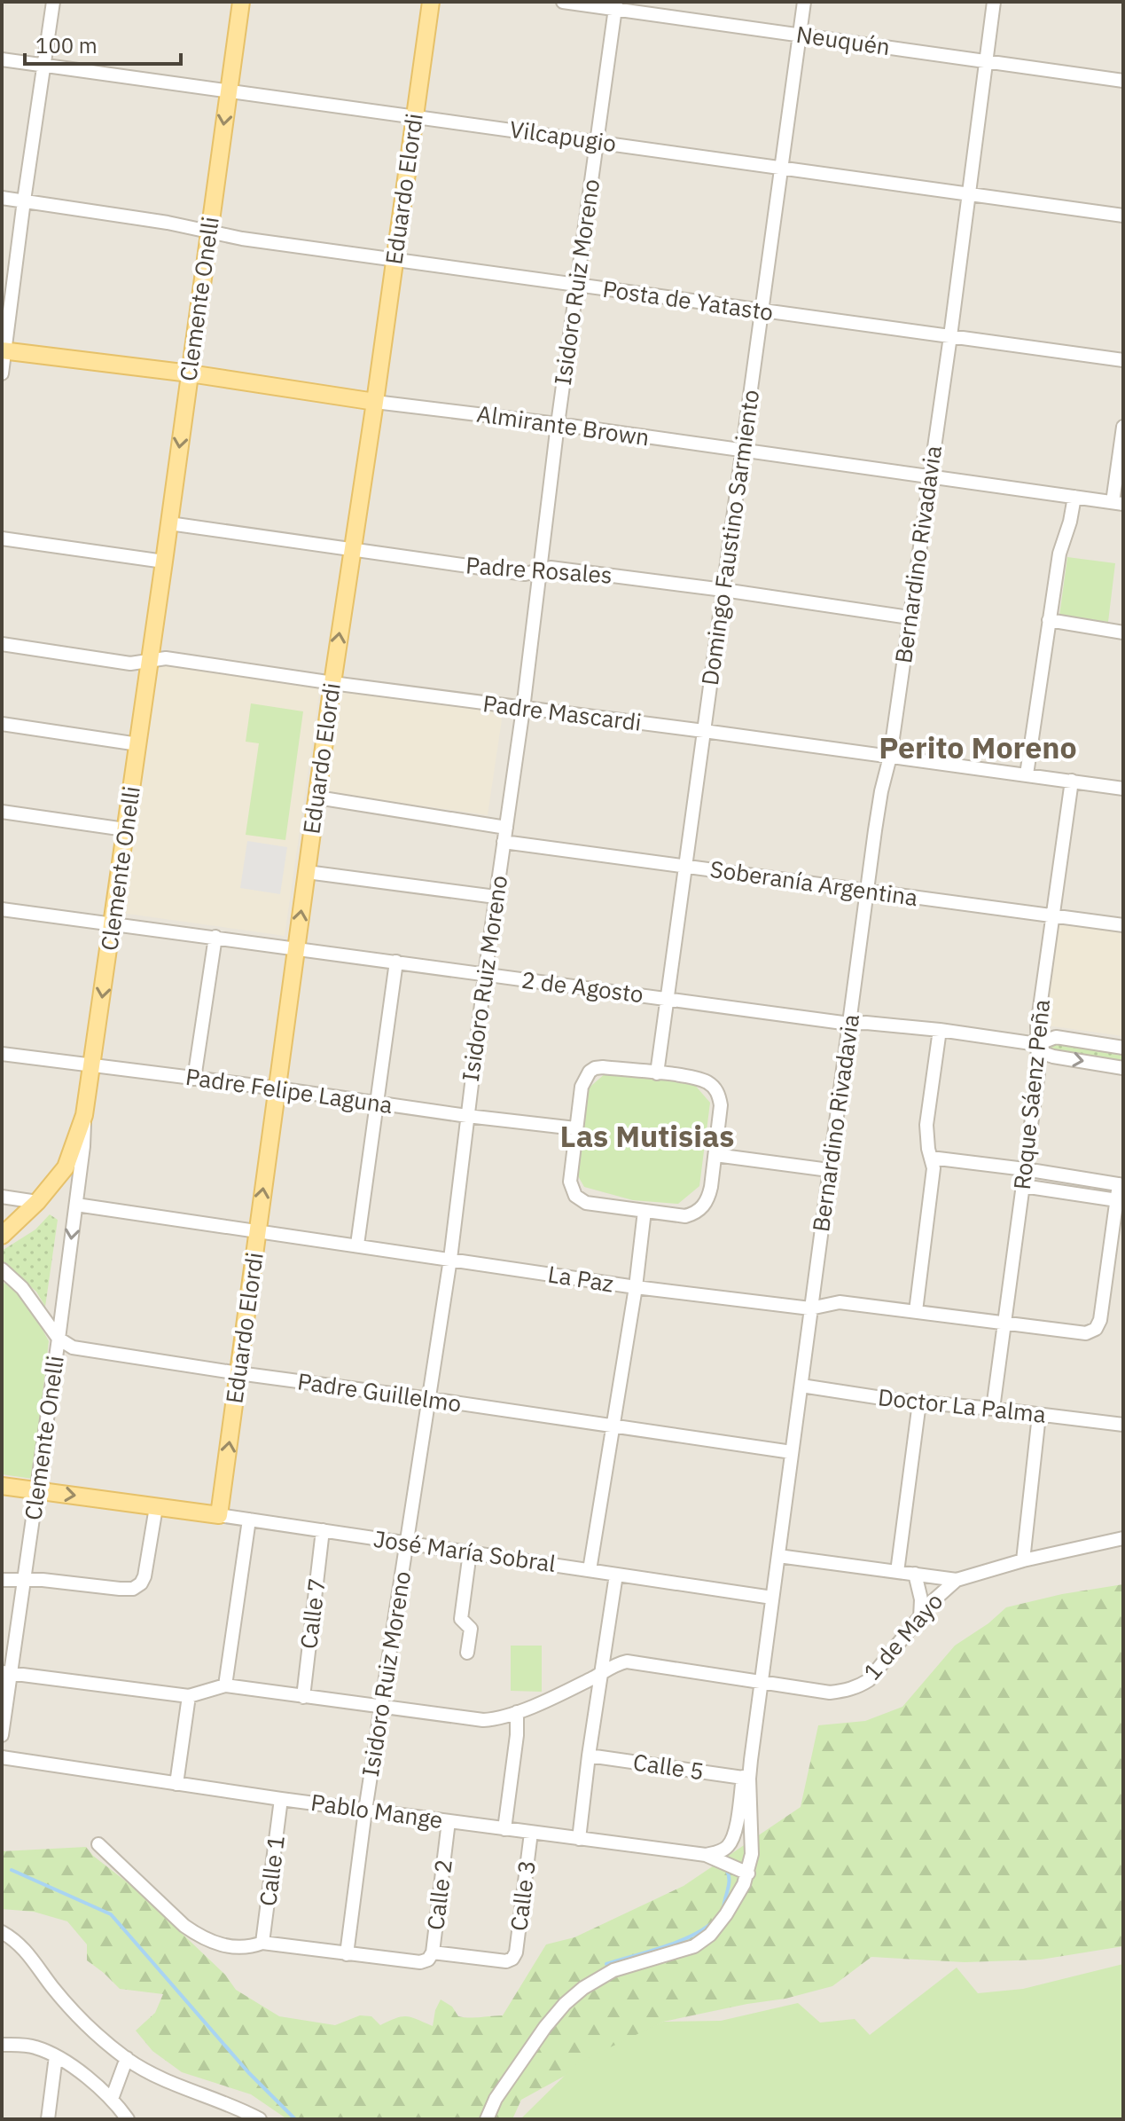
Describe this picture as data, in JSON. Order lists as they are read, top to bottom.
{
  "streets": {
    "main road": [
      "Eduardo Elordi",
      "Clemente Onelli",
      "Almirante Brown",
      "José María Sobral"
    ],
    "street": [
      "Neuquén",
      "Vilcapugio",
      "Isidoro Ruiz Moreno",
      "Posta de Yatasto",
      "Domingo Faustino Sarmiento",
      "Bernardino Rivadavia",
      "Padre Rosales",
      "Padre Mascardi",
      "Soberanía Argentina",
      "2 de Agosto",
      "Padre Felipe Laguna",
      "Roque Sáenz Peña",
      "La Paz",
      "Padre Guillelmo",
      "Doctor La Palma",
      "Calle 7",
      "1 de Mayo",
      "Calle 5",
      "Pablo Mange",
      "Calle 1",
      "Calle 2",
      "Calle 3"
    ]
  },
  "crossings": [
    ["Neuquén", "Isidoro Ruiz Moreno"],
    ["Neuquén", "Domingo Faustino Sarmiento"],
    ["Neuquén", "Bernardino Rivadavia"],
    ["Vilcapugio", "Eduardo Elordi"],
    ["Vilcapugio", "Isidoro Ruiz Moreno"],
    ["Vilcapugio", "Clemente Onelli"],
    ["Vilcapugio", "Domingo Faustino Sarmiento"],
    ["Vilcapugio", "Bernardino Rivadavia"],
    ["Eduardo Elordi", "Posta de Yatasto"],
    ["Eduardo Elordi", "Almirante Brown"],
    ["Eduardo Elordi", "Padre Rosales"],
    ["Eduardo Elordi", "Padre Mascardi"],
    ["Eduardo Elordi", "2 de Agosto"],
    ["Eduardo Elordi", "Padre Felipe Laguna"],
    ["Eduardo Elordi", "La Paz"],
    ["Eduardo Elordi", "Padre Guillelmo"],
    ["Eduardo Elordi", "José María Sobral"],
    ["Isidoro Ruiz Moreno", "Posta de Yatasto"],
    ["Isidoro Ruiz Moreno", "Almirante Brown"],
    ["Isidoro Ruiz Moreno", "Padre Rosales"],
    ["Isidoro Ruiz Moreno", "Padre Mascardi"],
    ["Isidoro Ruiz Moreno", "Soberanía Argentina"],
    ["Isidoro Ruiz Moreno", "2 de Agosto"],
    ["Isidoro Ruiz Moreno", "Padre Felipe Laguna"],
    ["Isidoro Ruiz Moreno", "La Paz"],
    ["Isidoro Ruiz Moreno", "Padre Guillelmo"],
    ["Isidoro Ruiz Moreno", "José María Sobral"],
    ["Isidoro Ruiz Moreno", "1 de Mayo"],
    ["Isidoro Ruiz Moreno", "Pablo Mange"],
    ["Isidoro Ruiz Moreno", "Calle 2"],
    ["Clemente Onelli", "Posta de Yatasto"],
    ["Clemente Onelli", "Almirante Brown"],
    ["Clemente Onelli", "Padre Rosales"],
    ["Clemente Onelli", "Padre Mascardi"],
    ["Clemente Onelli", "2 de Agosto"],
    ["Clemente Onelli", "Padre Felipe Laguna"],
    ["Clemente Onelli", "La Paz"],
    ["Clemente Onelli", "Padre Guillelmo"],
    ["Clemente Onelli", "José María Sobral"],
    ["Posta de Yatasto", "Domingo Faustino Sarmiento"],
    ["Posta de Yatasto", "Bernardino Rivadavia"],
    ["Almirante Brown", "Domingo Faustino Sarmiento"],
    ["Almirante Brown", "Bernardino Rivadavia"],
    ["Domingo Faustino Sarmiento", "Padre Rosales"],
    ["Domingo Faustino Sarmiento", "Padre Mascardi"],
    ["Domingo Faustino Sarmiento", "Soberanía Argentina"],
    ["Domingo Faustino Sarmiento", "2 de Agosto"],
    ["Domingo Faustino Sarmiento", "Padre Felipe Laguna"],
    ["Bernardino Rivadavia", "Padre Rosales"],
    ["Bernardino Rivadavia", "Padre Mascardi"],
    ["Bernardino Rivadavia", "Soberanía Argentina"],
    ["Bernardino Rivadavia", "2 de Agosto"],
    ["Bernardino Rivadavia", "La Paz"],
    ["Bernardino Rivadavia", "Padre Guillelmo"],
    ["Bernardino Rivadavia", "Doctor La Palma"],
    ["Bernardino Rivadavia", "José María Sobral"],
    ["Bernardino Rivadavia", "1 de Mayo"],
    ["Bernardino Rivadavia", "Calle 5"],
    ["Bernardino Rivadavia", "Pablo Mange"],
    ["Padre Mascardi", "Roque Sáenz Peña"],
    ["Soberanía Argentina", "Roque Sáenz Peña"],
    ["2 de Agosto", "Roque Sáenz Peña"],
    ["Roque Sáenz Peña", "La Paz"],
    ["Roque Sáenz Peña", "Doctor La Palma"],
    ["José María Sobral", "Calle 7"],
    ["Calle 7", "1 de Mayo"],
    ["1 de Mayo", "Calle 3"],
    ["Pablo Mange", "Calle 1"],
    ["Pablo Mange", "Calle 2"],
    ["Pablo Mange", "Calle 3"],
    ["Calle 2", "Calle 3"]
  ],
  "districts": ["Perito Moreno", "Las Mutisias"],
  "scale_bar": "100 m"
}
